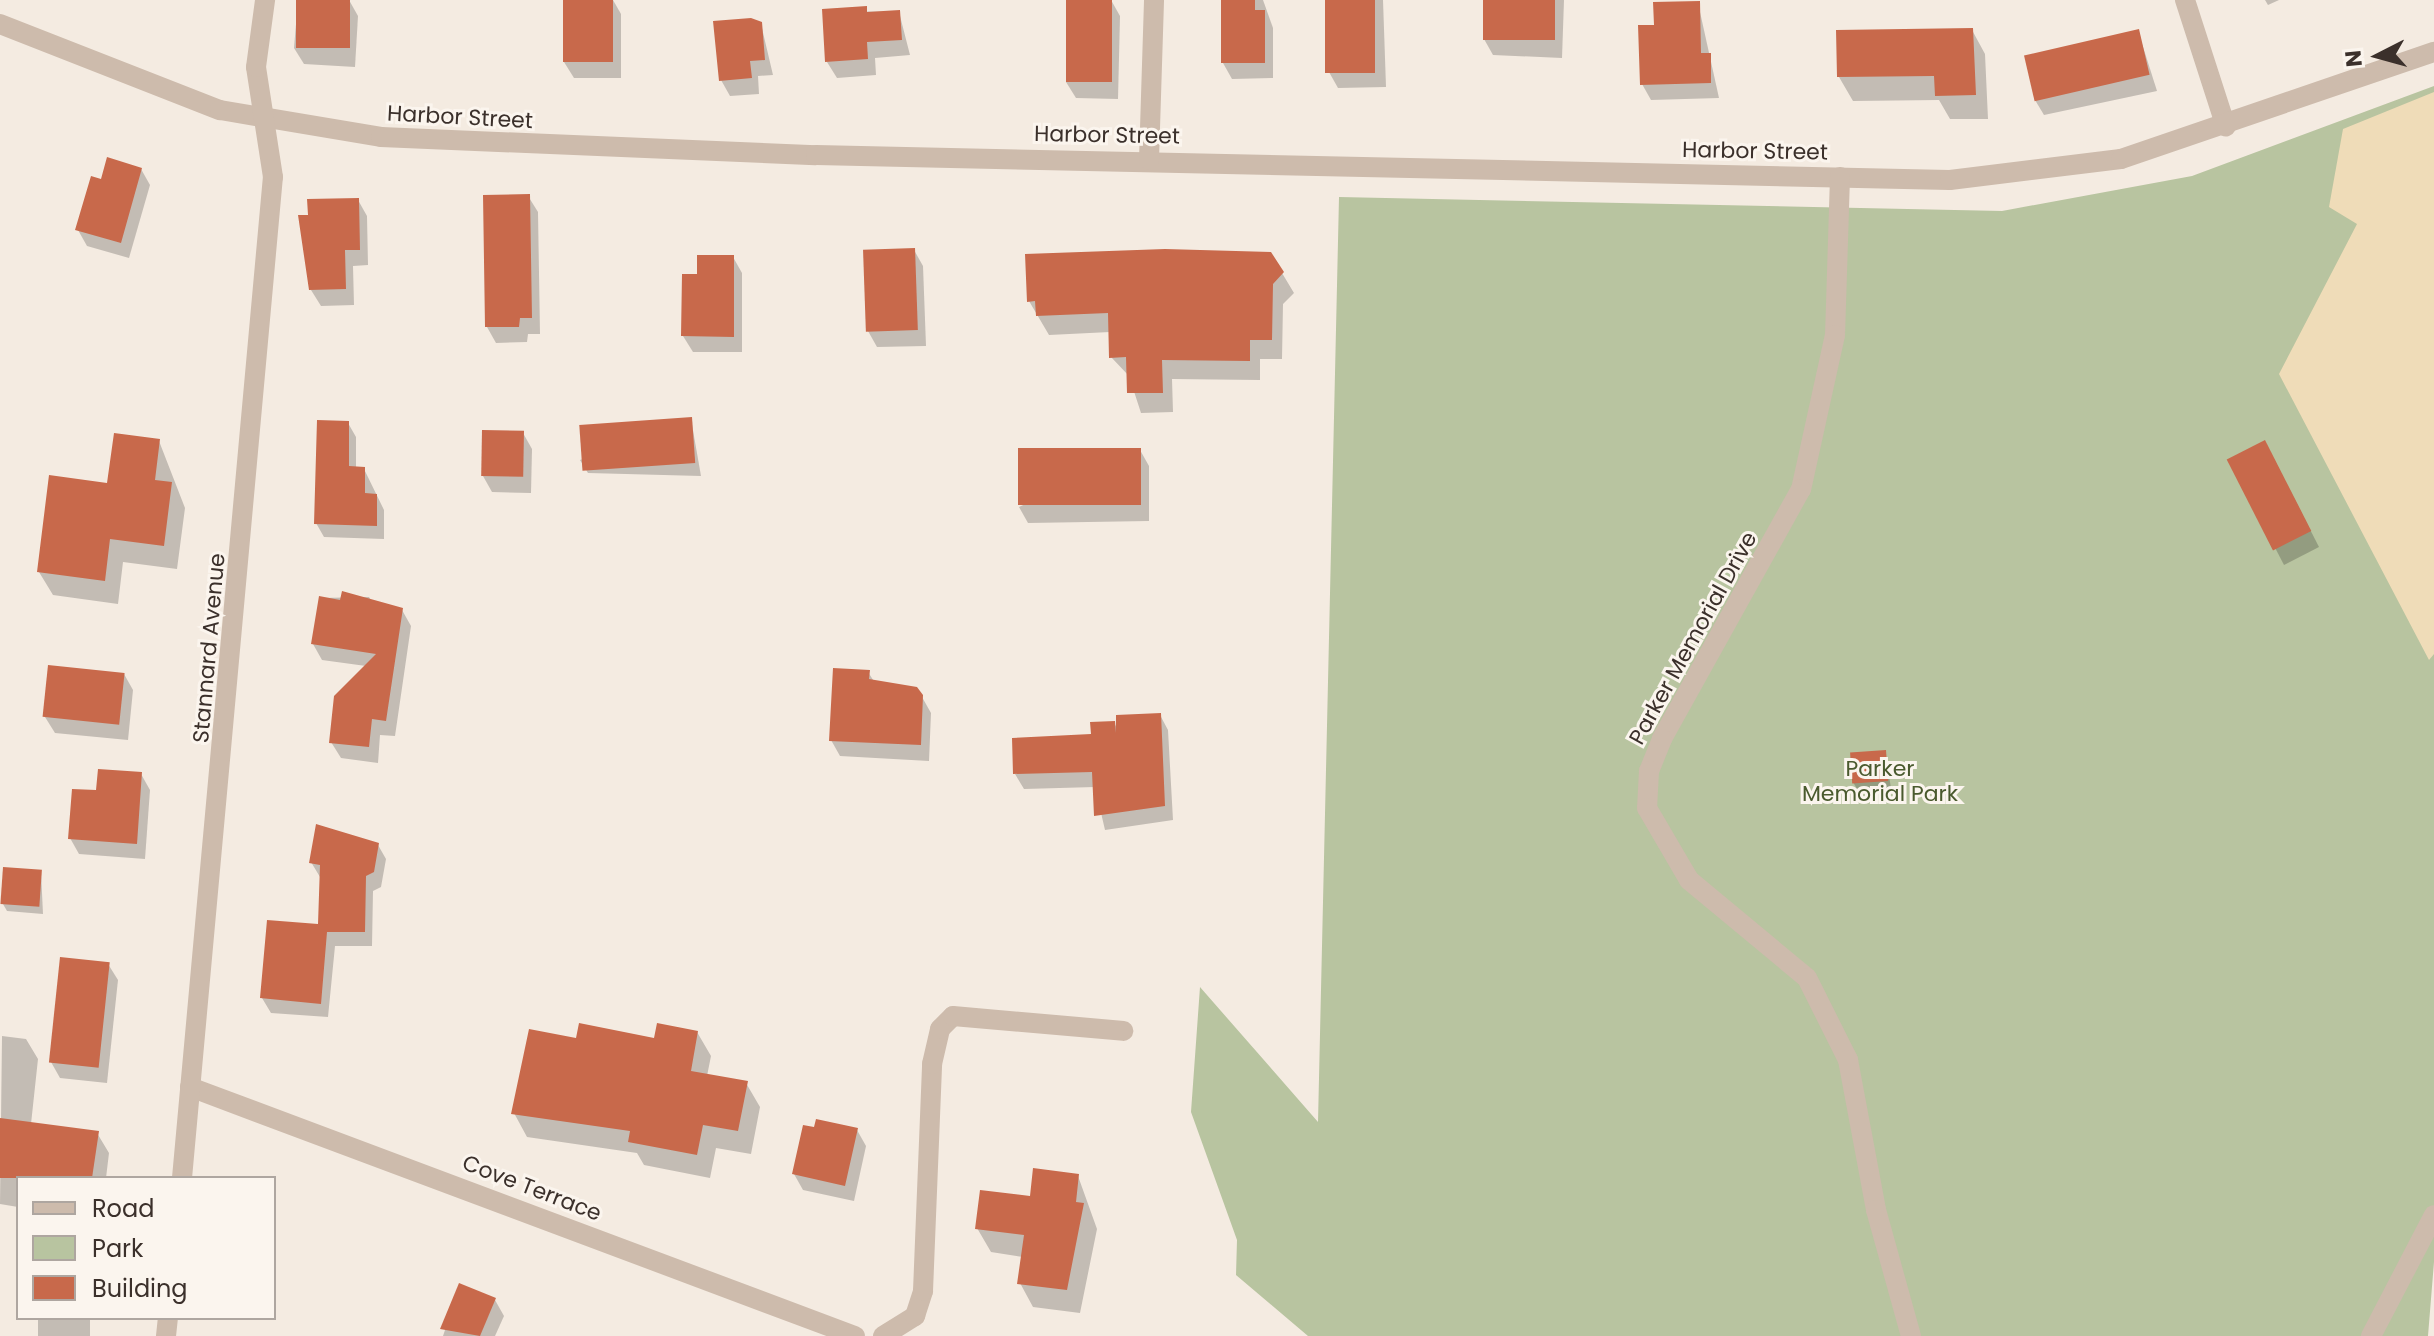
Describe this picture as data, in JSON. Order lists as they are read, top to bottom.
{
  "streets": {
    "street": [
      "Harbor Street",
      "Parker Memorial Drive",
      "Stannard Avenue",
      "Cove Terrace"
    ]
  },
  "crossings": [
    ["Harbor Street", "Parker Memorial Drive"],
    ["Harbor Street", "Stannard Avenue"],
    ["Stannard Avenue", "Cove Terrace"]
  ],
  "parks": ["Parker Memorial Park"],
  "legend": ["Road", "Park", "Building"],
  "north": "left"
}
